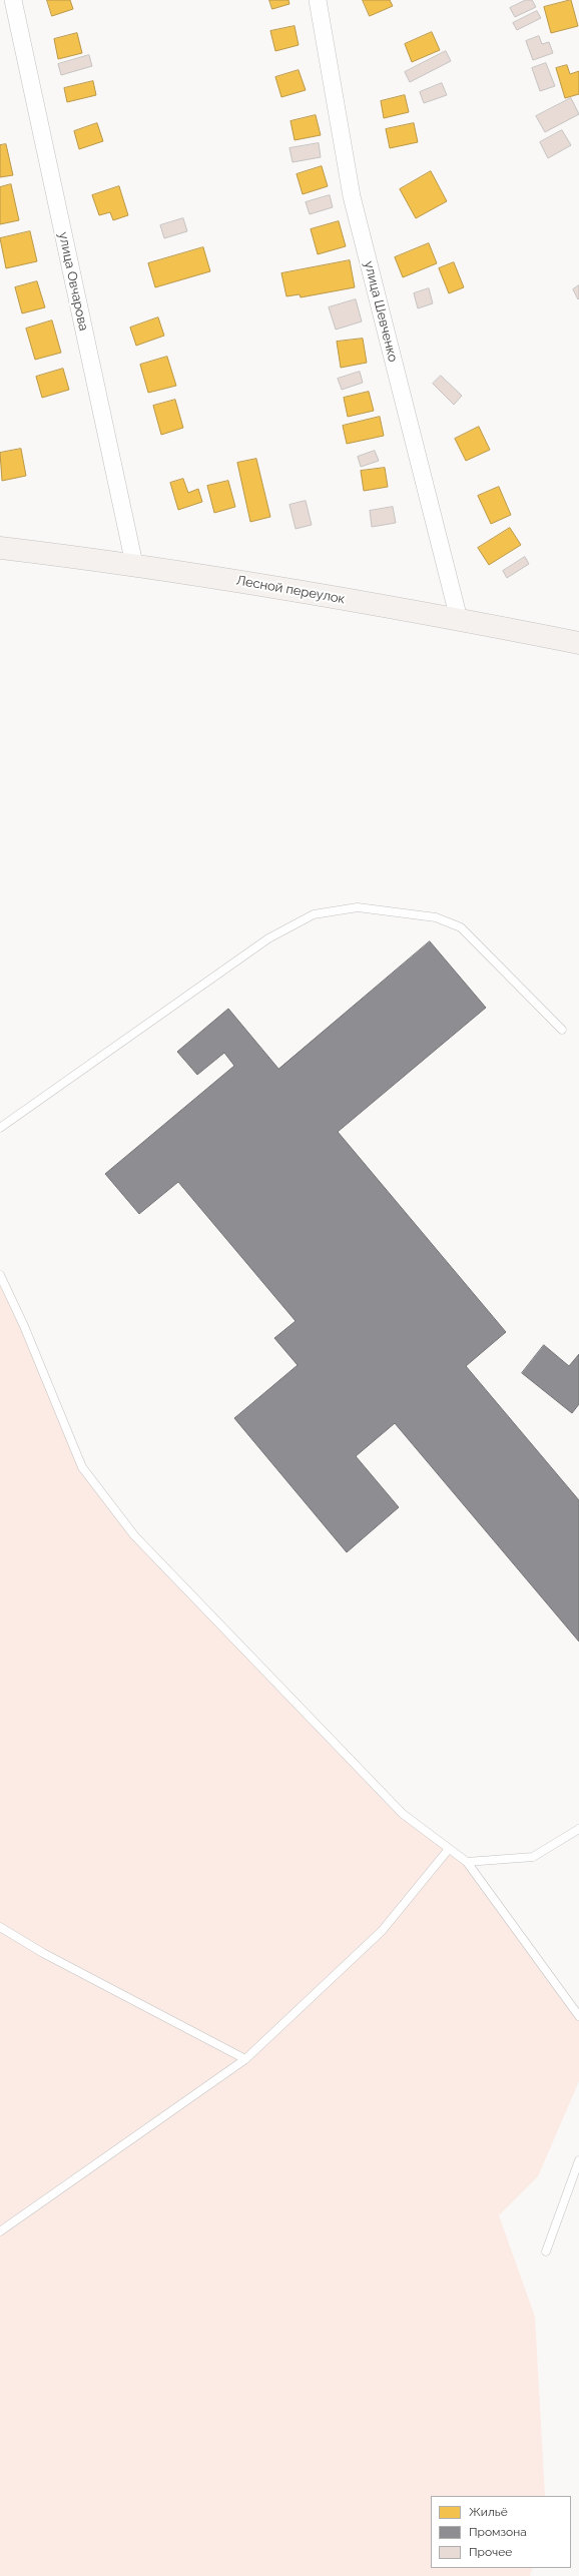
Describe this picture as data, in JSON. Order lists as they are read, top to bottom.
{
  "streets": {
    "main road": ["Лесной переулок"],
    "street": ["улица Овчарова", "улица Шевченко"]
  },
  "crossings": [
    ["улица Овчарова", "Лесной переулок"],
    ["улица Шевченко", "Лесной переулок"]
  ],
  "legend": ["Жильё", "Промзона", "Прочее"]
}
